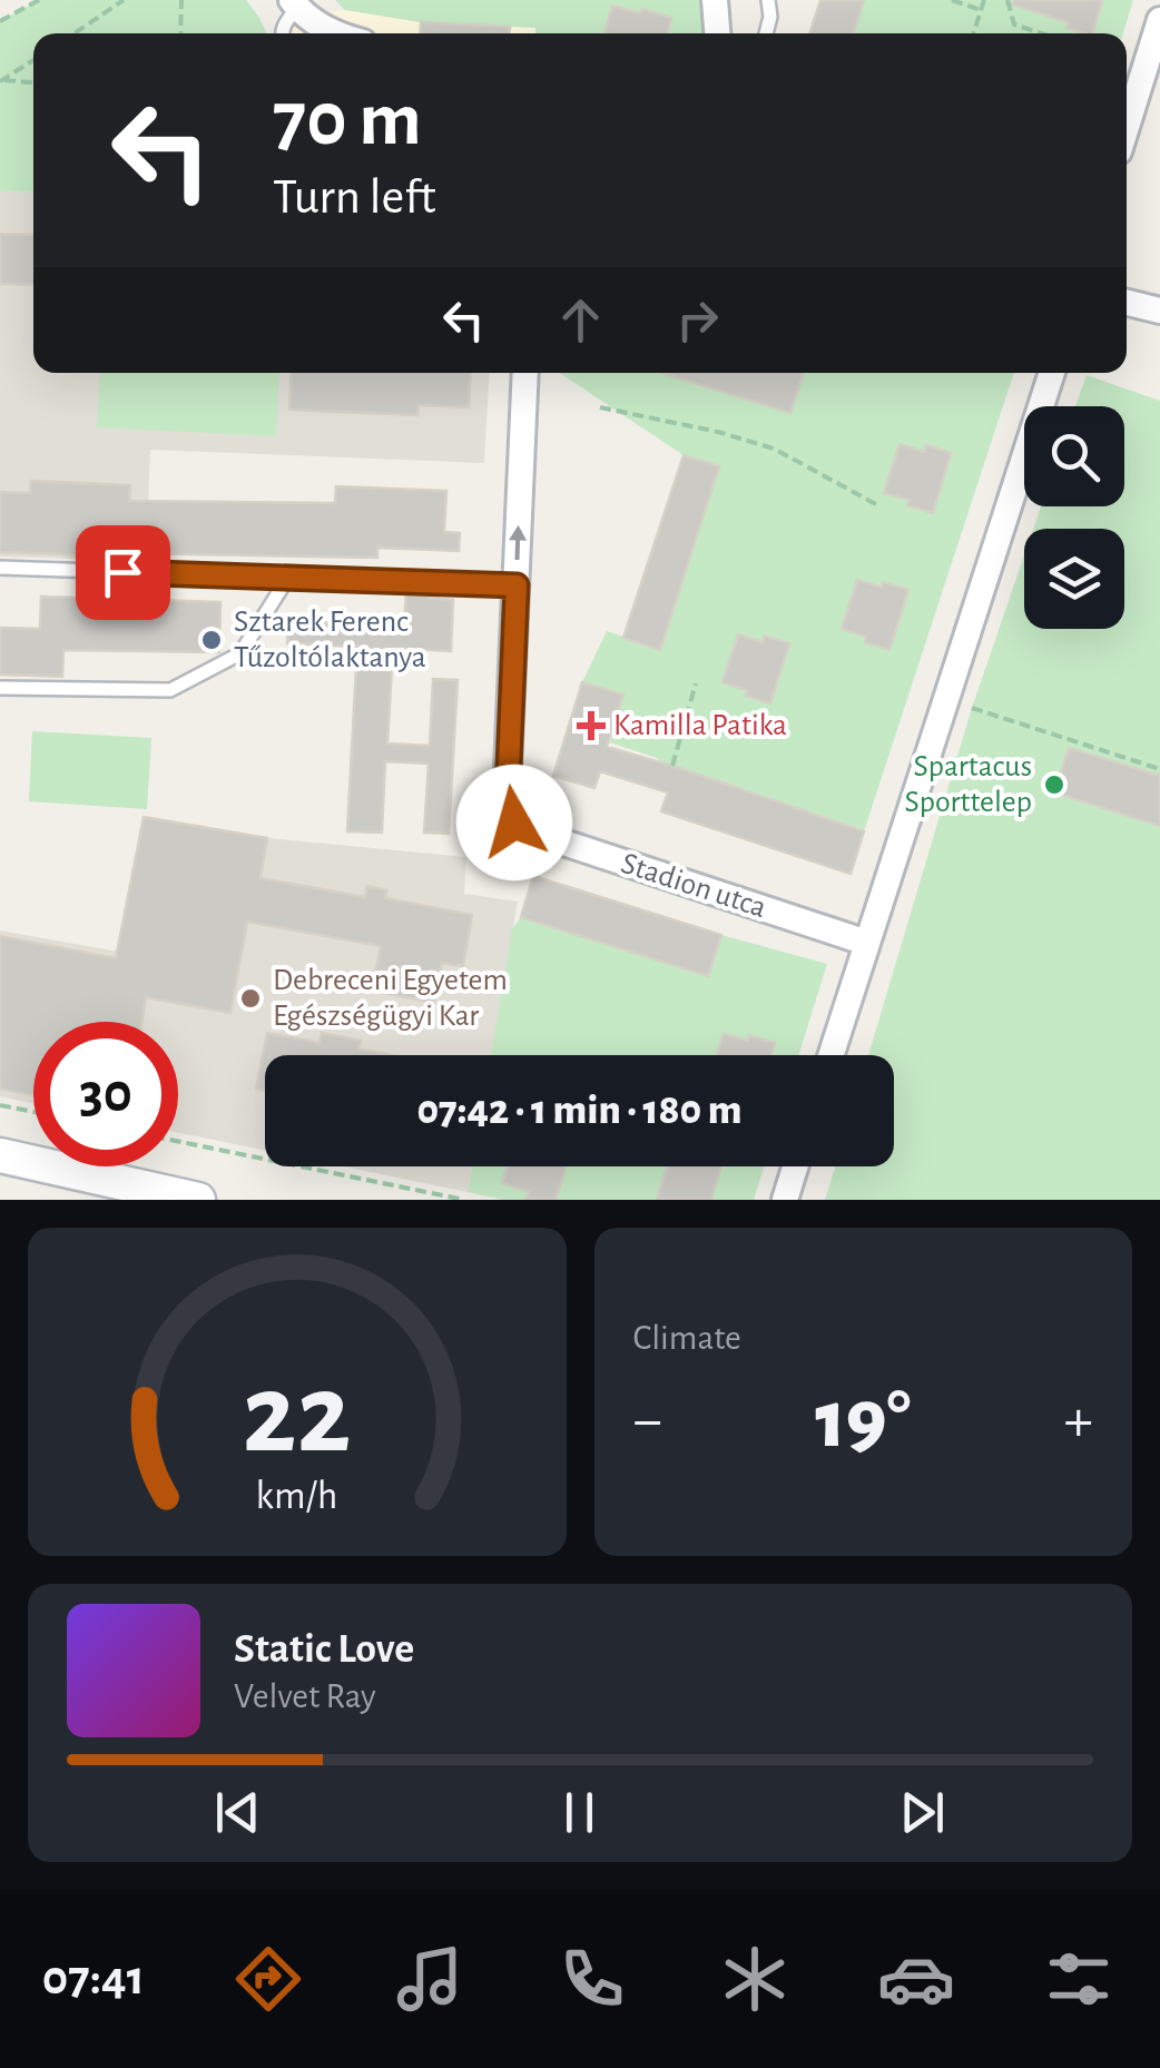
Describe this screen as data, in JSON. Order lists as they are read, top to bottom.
{
  "streets": {
    "street": ["Stadion utca"]
  },
  "places": {
    "other": ["Sztarek Ferenc Tűzoltólaktanya", "Spartacus Sporttelep", "Debreceni Egyetem Egészségügyi Kar"],
    "health": ["Kamilla Patika"]
  },
  "page": {
    "turn": ["70 m", "Turn left"],
    "limit": "30",
    "trip": "07:42 · 1 min · 180 m",
    "tile": "Climate",
    "heat": ["−", "19°", "+"],
    "song": ["Static Love", "Velvet Ray"],
    "tabs": "07:41",
    "gauge": ["22", "km/h"]
  }
}
